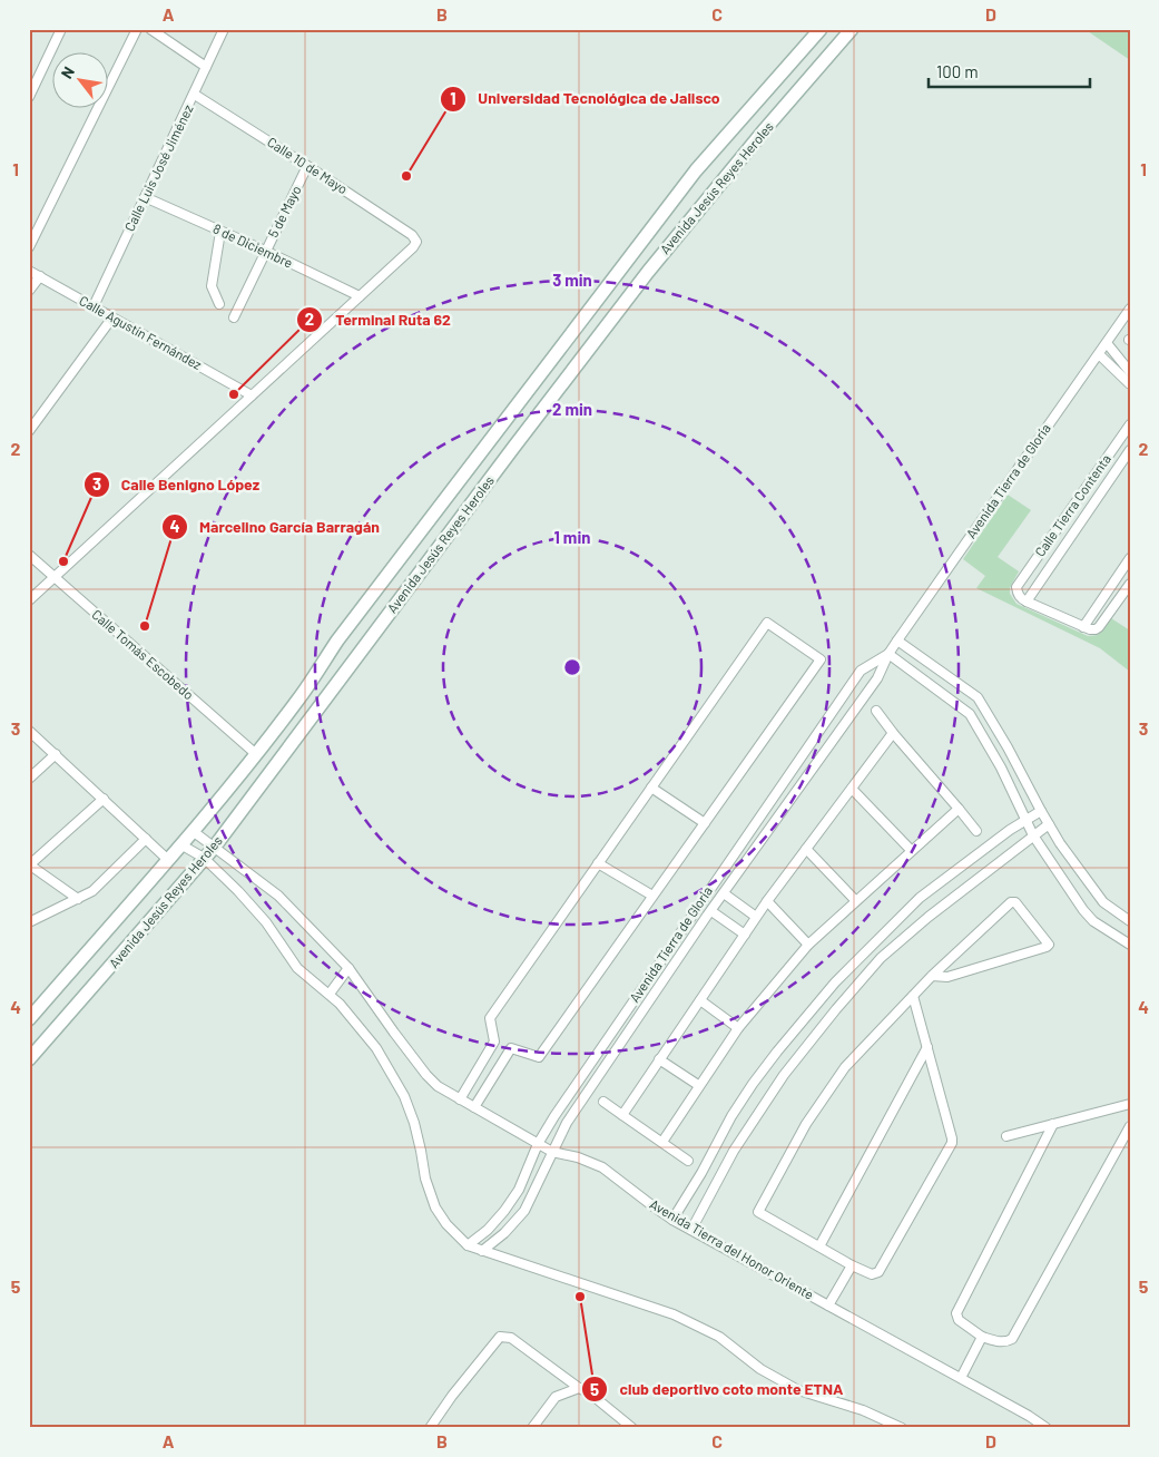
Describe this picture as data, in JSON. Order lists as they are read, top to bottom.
{
  "streets": {
    "street": [
      "Calle 10 de Mayo",
      "Calle Luis José Jiménez",
      "Avenida Jesús Reyes Heroles",
      "5 de Mayo",
      "8 de Diciembre",
      "Calle Agustín Fernández",
      "Avenida Tierra de Gloria",
      "Calle Tierra Contenta",
      "Calle Tomás Escobedo",
      "Avenida Tierra del Honor Oriente"
    ]
  },
  "crossings": [
    ["Calle 10 de Mayo", "Calle Luis José Jiménez"],
    ["Calle 10 de Mayo", "5 de Mayo"],
    ["Calle 10 de Mayo", "8 de Diciembre"],
    ["Calle Luis José Jiménez", "8 de Diciembre"],
    ["Calle Luis José Jiménez", "Calle Agustín Fernández"],
    ["Avenida Jesús Reyes Heroles", "Calle Tomás Escobedo"],
    ["Avenida Jesús Reyes Heroles", "Avenida Tierra del Honor Oriente"],
    ["5 de Mayo", "8 de Diciembre"],
    ["Avenida Tierra de Gloria", "Avenida Tierra del Honor Oriente"]
  ],
  "places": [
    "Universidad Tecnológica de Jalisco",
    "Terminal Ruta 62",
    "Calle Benigno López",
    "Marcelino García Barragán",
    "club deportivo coto monte ETNA"
  ],
  "scale_bar": "100 m",
  "north": "top left",
  "grid": {
    "columns": [
      "A",
      "B",
      "C",
      "D"
    ],
    "rows": [
      "1",
      "2",
      "3",
      "4",
      "5"
    ]
  },
  "rings": ["3 min", "2 min", "1 min"]
}
